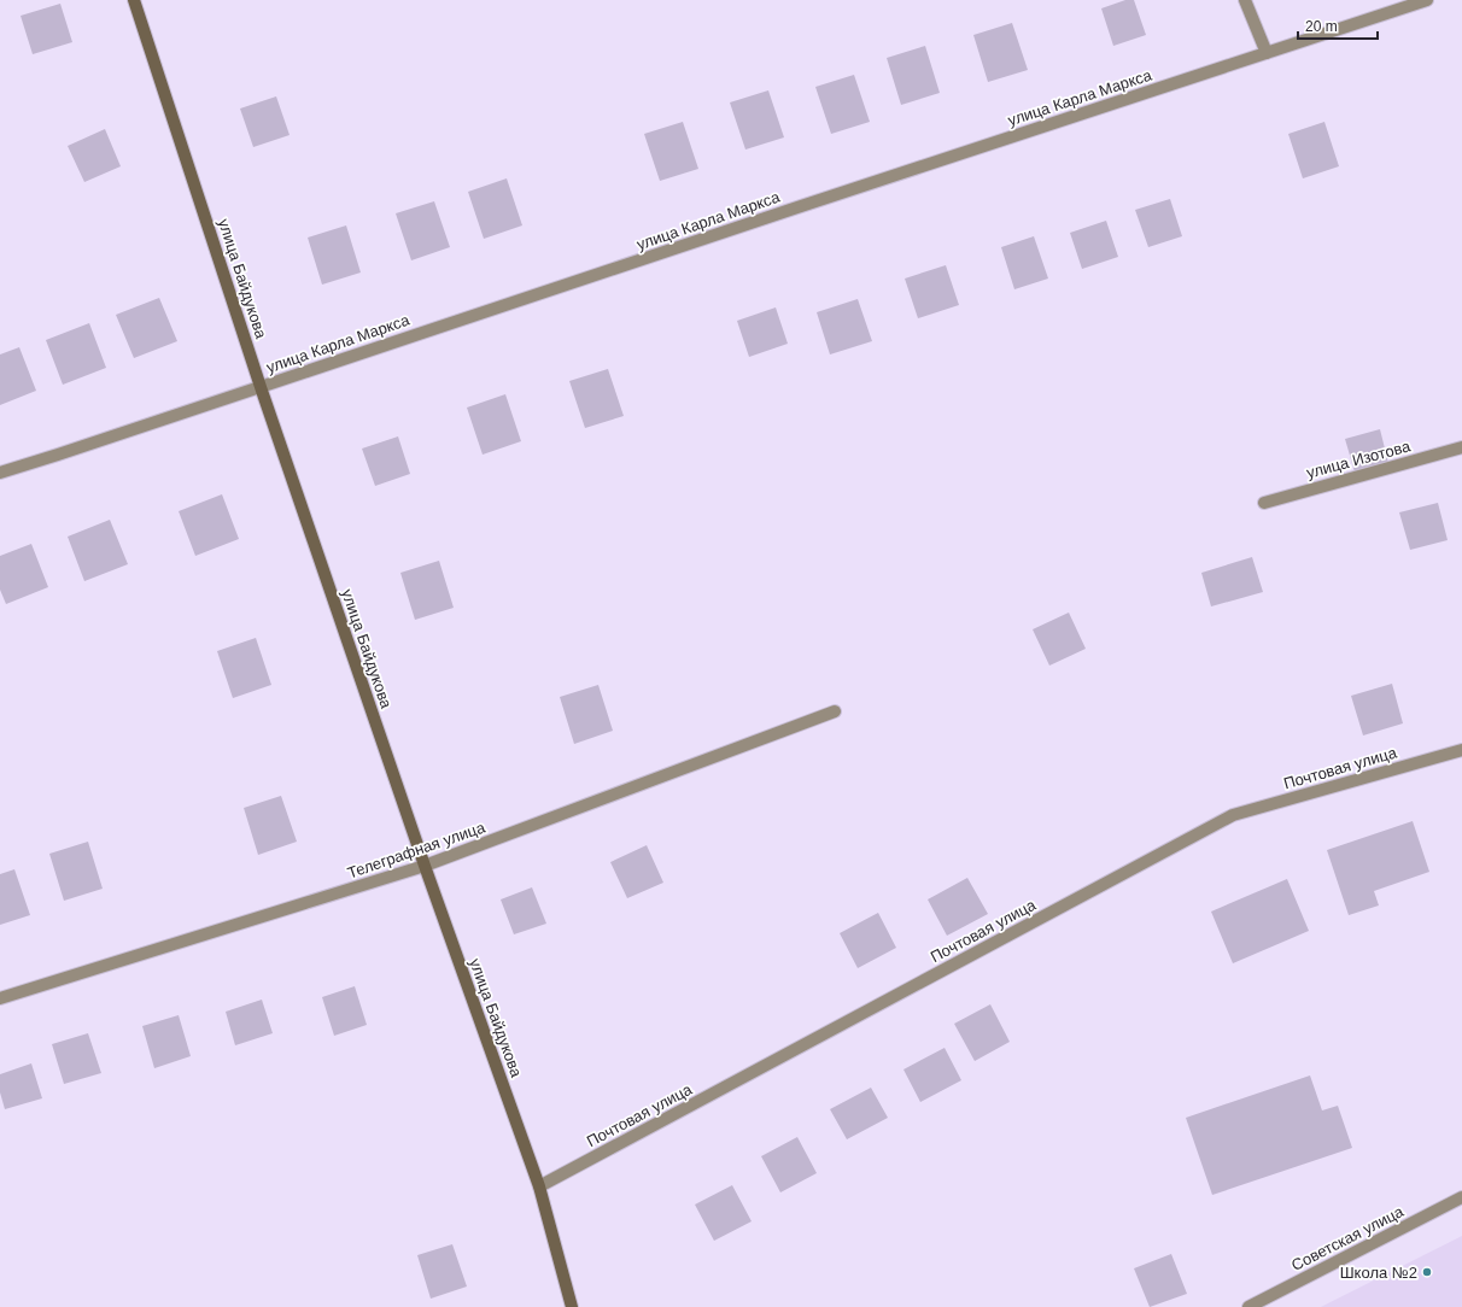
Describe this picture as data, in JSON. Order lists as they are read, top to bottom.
{
  "streets": {
    "street": [
      "улица Карла Маркса",
      "улица Байдукова",
      "улица Изотова",
      "Почтовая улица",
      "Телеграфная улица",
      "Советская улица"
    ]
  },
  "crossings": [
    ["улица Карла Маркса", "улица Байдукова"],
    ["улица Байдукова", "Почтовая улица"],
    ["улица Байдукова", "Телеграфная улица"]
  ],
  "places": ["Школа №2"],
  "scale_bar": "20 m"
}
